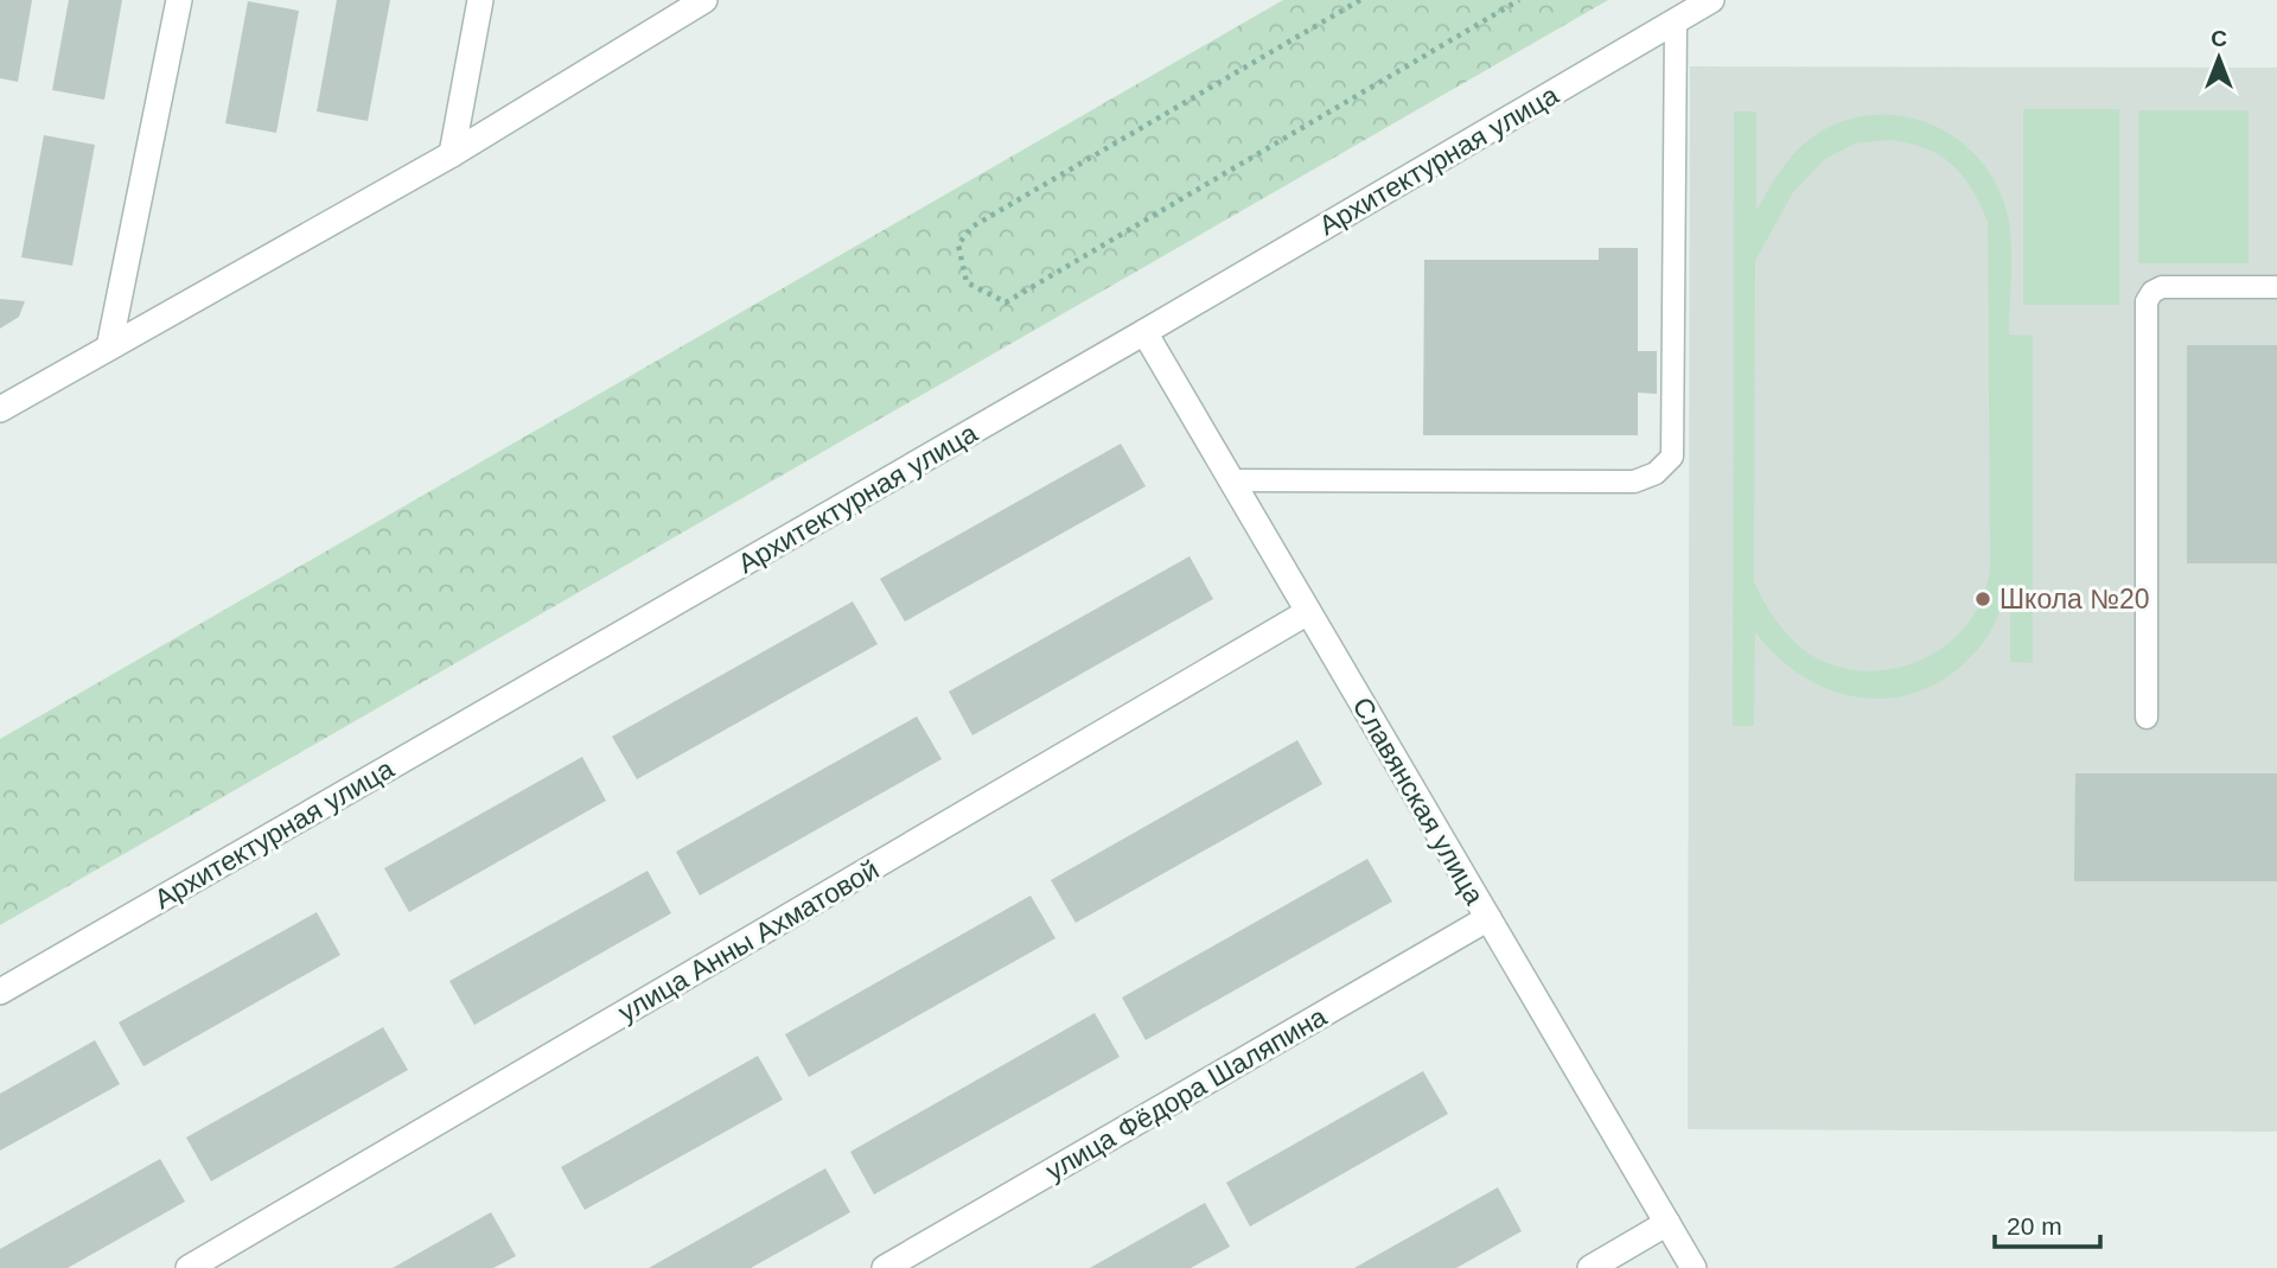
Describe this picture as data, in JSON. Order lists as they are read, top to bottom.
{
  "streets": {
    "street": [
      "Архитектурная улица",
      "Славянская улица",
      "улица Анны Ахматовой",
      "улица Фёдора Шаляпина"
    ]
  },
  "crossings": [
    ["Архитектурная улица", "Славянская улица"],
    ["Славянская улица", "улица Анны Ахматовой"],
    ["Славянская улица", "улица Фёдора Шаляпина"]
  ],
  "places": ["Школа №20"],
  "scale_bar": "20 m",
  "north": "top"
}
